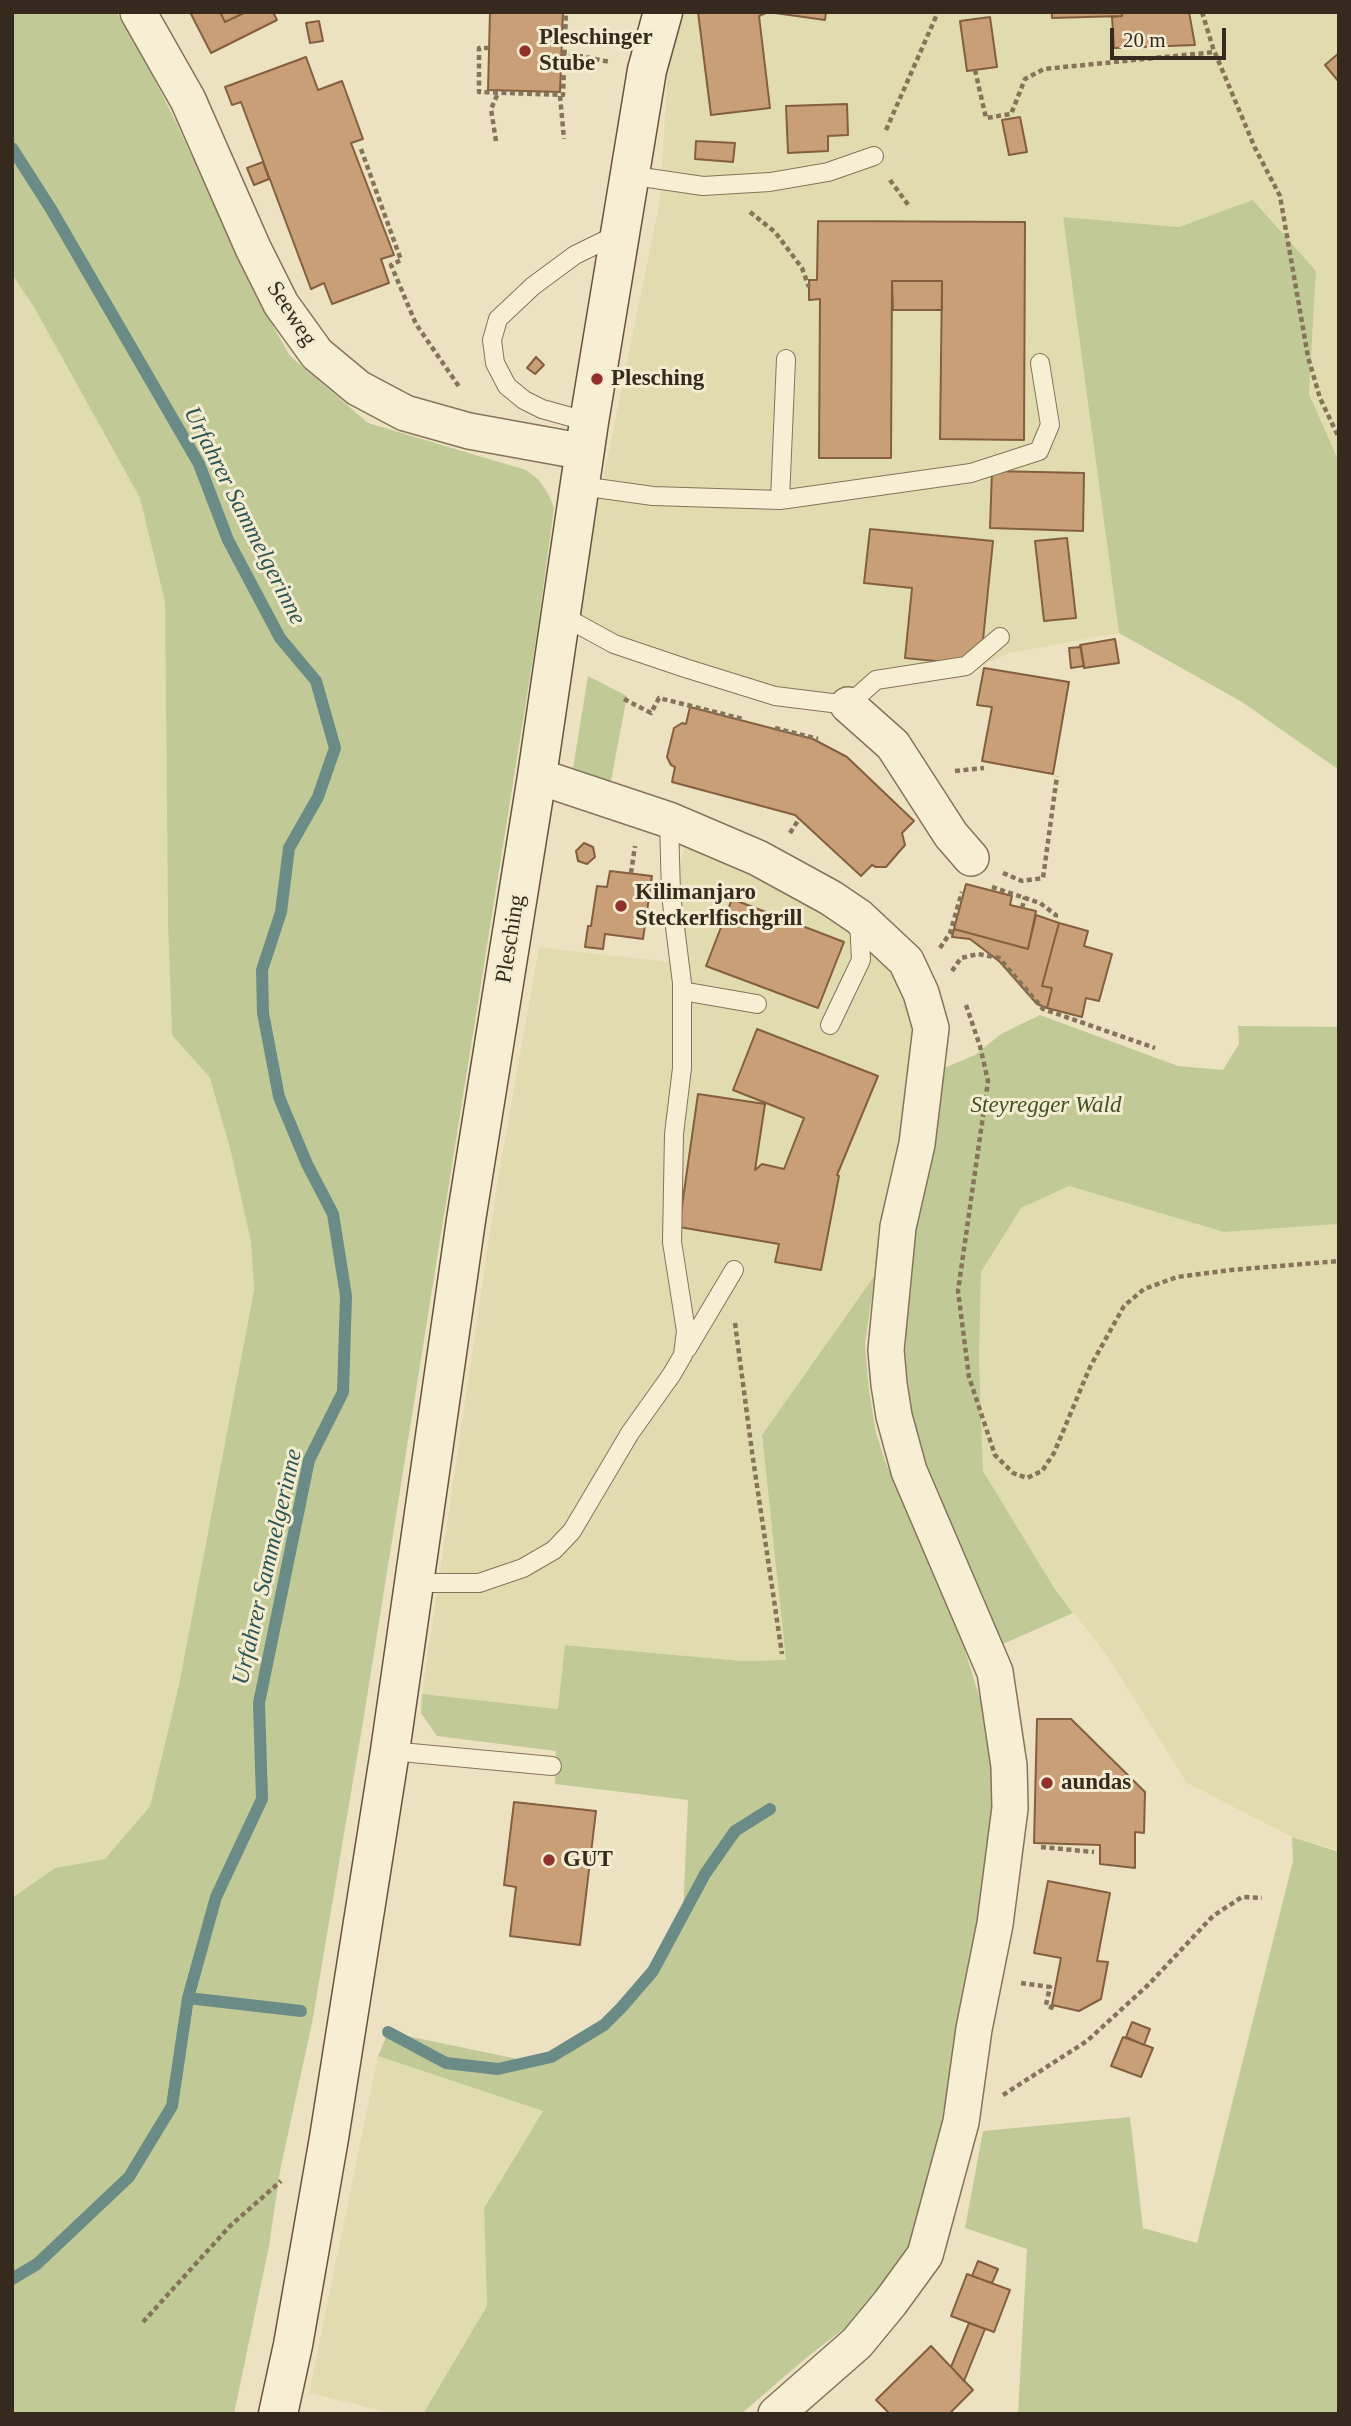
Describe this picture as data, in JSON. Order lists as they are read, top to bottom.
{
  "streets": {
    "main road": ["Plesching"],
    "street": ["Seeweg"]
  },
  "crossings": [
    ["Seeweg", "Plesching"]
  ],
  "water": ["Urfahrer Sammelgerinne"],
  "parks": ["Steyregger Wald"],
  "places": [
    "Pleschinger Stube",
    "Plesching",
    "Kilimanjaro Steckerlfischgrill",
    "aundas",
    "GUT"
  ],
  "scale_bar": "20 m"
}
